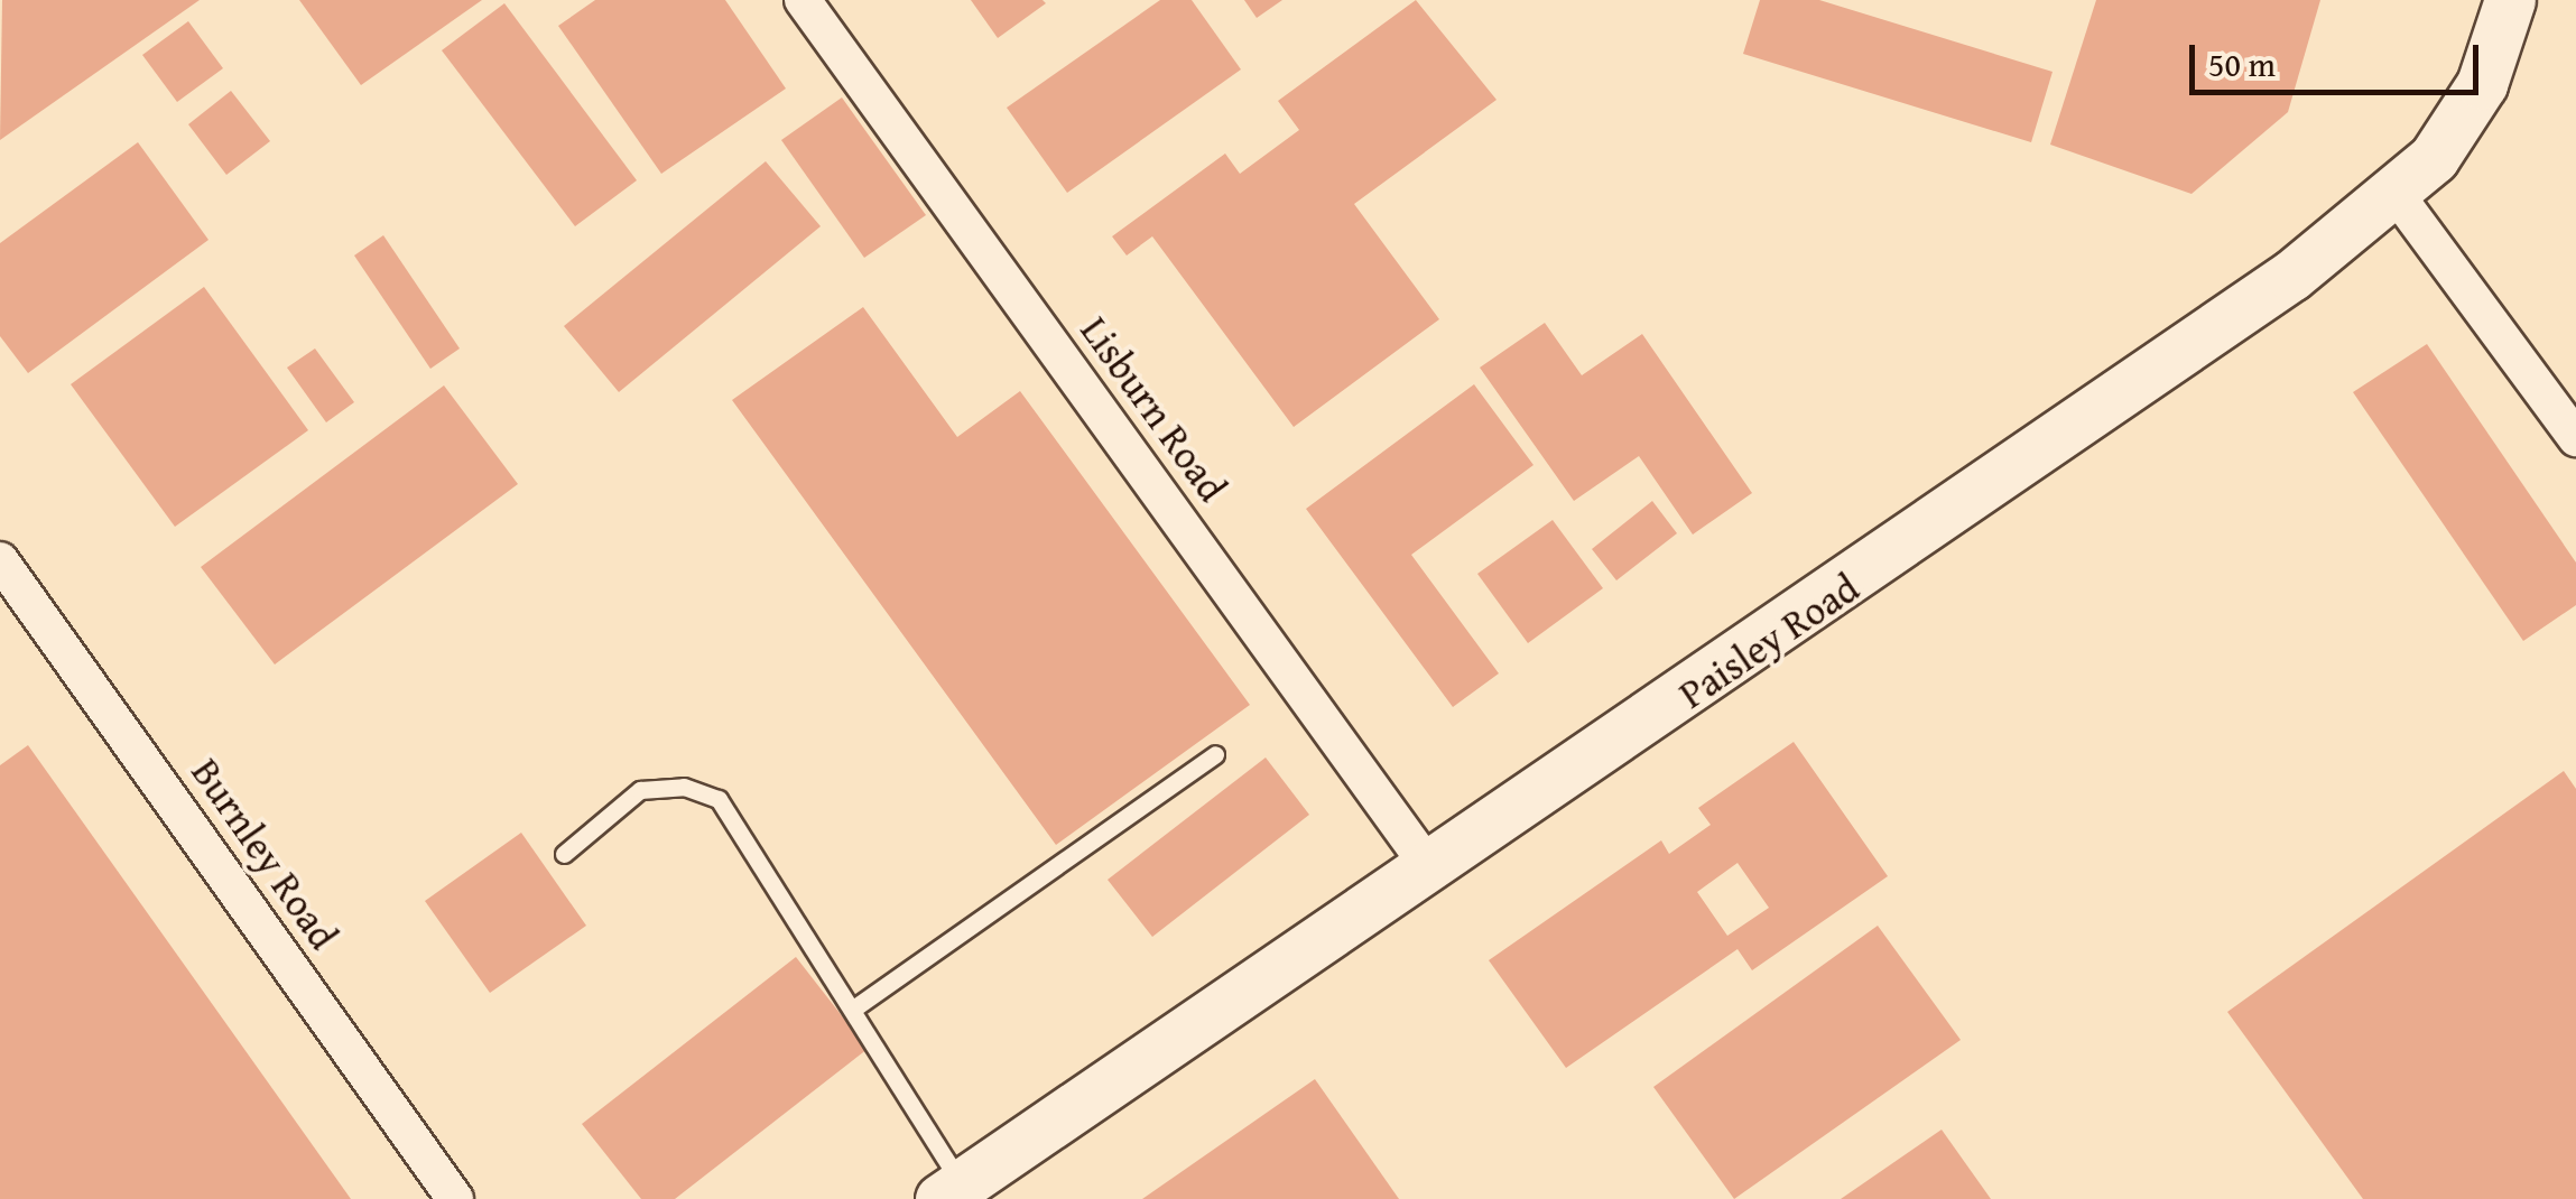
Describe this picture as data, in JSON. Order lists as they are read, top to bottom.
{
  "streets": {
    "main road": ["Paisley Road"],
    "street": ["Lisburn Road", "Burnley Road"]
  },
  "crossings": [
    ["Lisburn Road", "Paisley Road"]
  ],
  "scale_bar": "50 m"
}
